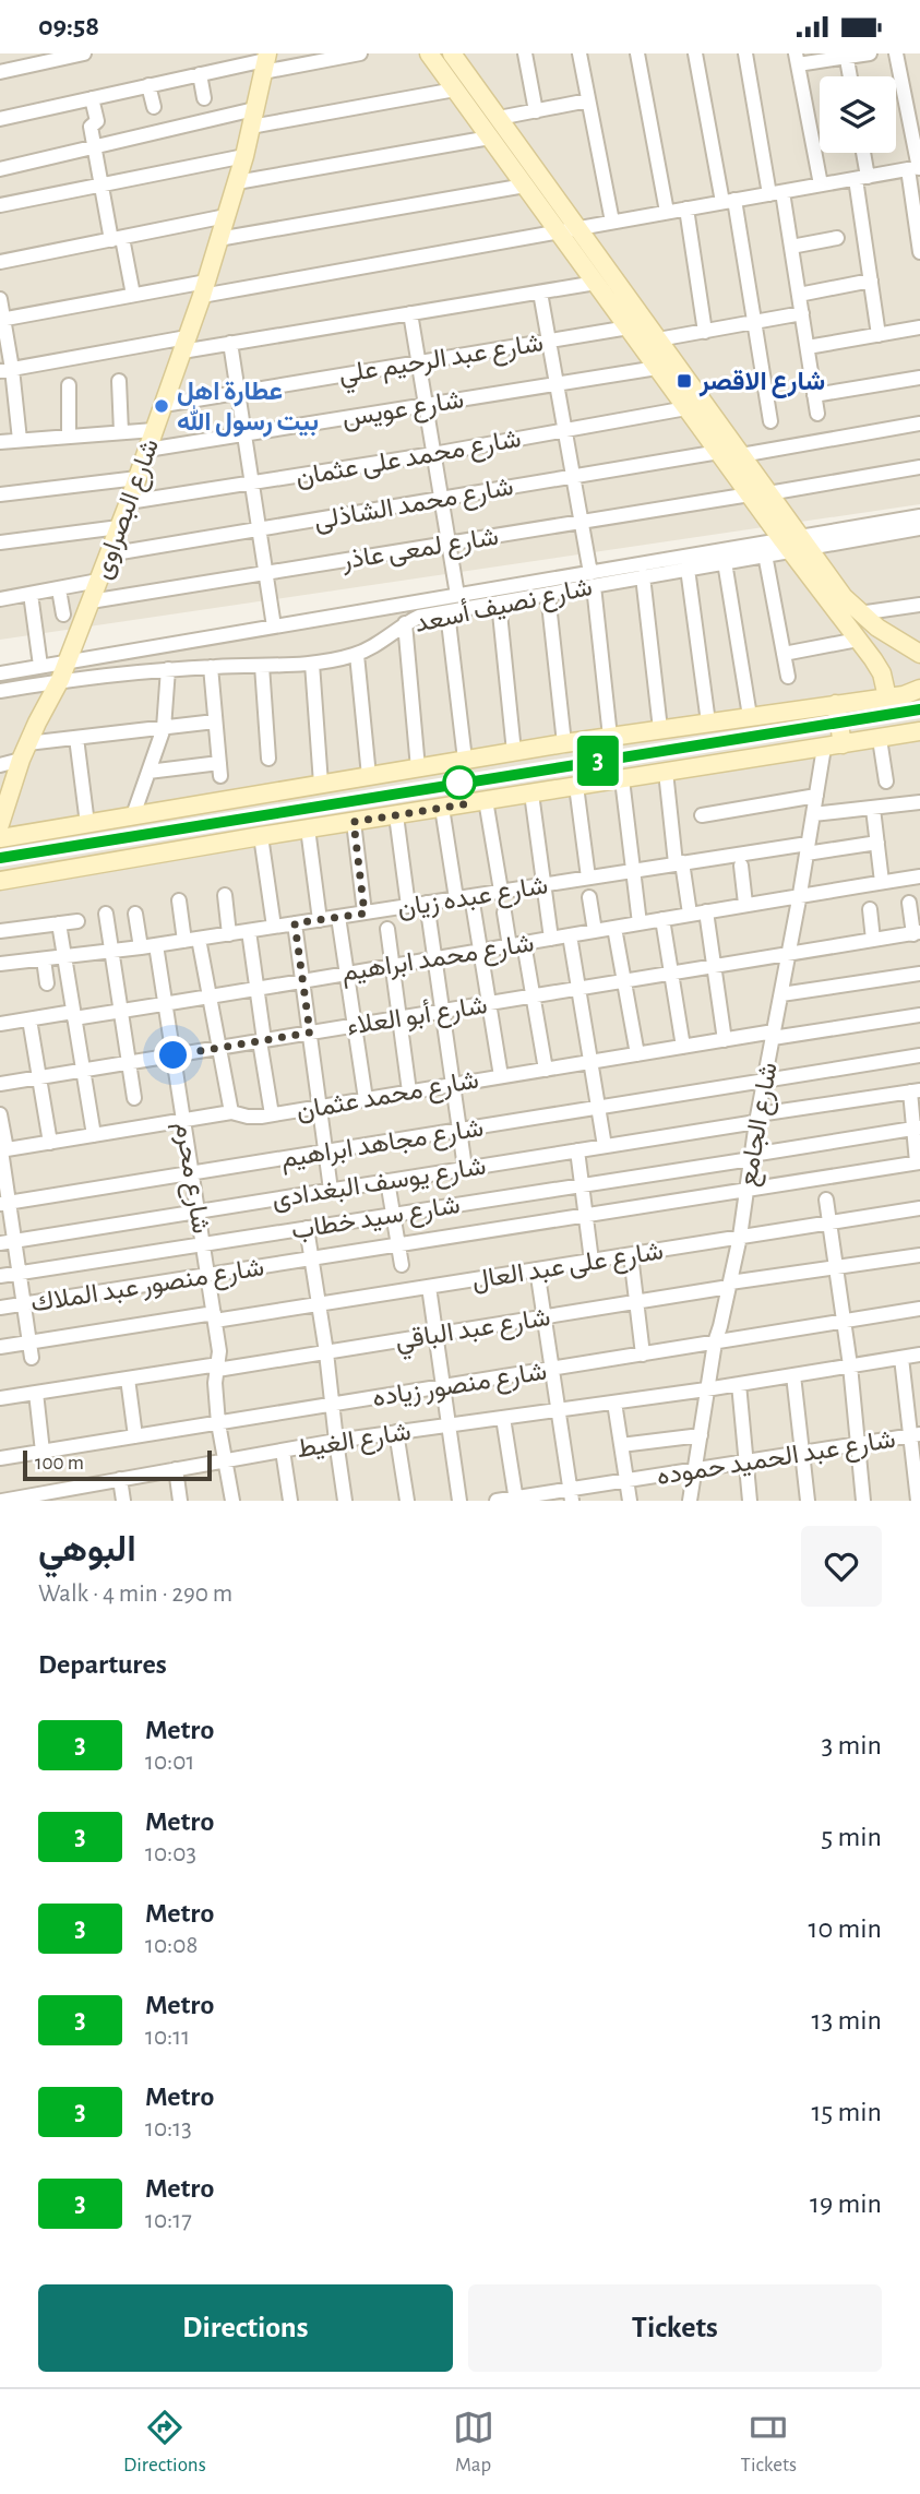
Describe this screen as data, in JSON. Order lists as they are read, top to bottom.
{
  "streets": {
    "street": [
      "شارع عبد الرحيم علي",
      "شارع عويس",
      "شارع محمد على عثمان",
      "شارع محمد الشاذلى",
      "شارع البصراوى",
      "شارع لمعى عاذر",
      "شارع نصيف أسعد",
      "شارع عبده زيان",
      "شارع محمد ابراهيم",
      "شارع أبو العلاء",
      "شارع محمد عثمان",
      "شارع الجامع",
      "شارع مجاهد ابراهيم",
      "شارع محرم",
      "شارع يوسف البغدادى",
      "شارع سيد خطاب",
      "شارع على عبد العال",
      "شارع منصور عبد الملاك",
      "شارع عبد الباقي",
      "شارع منصور زياده",
      "شارع الغيط",
      "شارع عبد الحميد حموده"
    ]
  },
  "crossings": [
    ["شارع عبد الرحيم علي", "شارع البصراوى"],
    ["شارع عويس", "شارع البصراوى"],
    ["شارع محمد على عثمان", "شارع البصراوى"],
    ["شارع محمد الشاذلى", "شارع البصراوى"],
    ["شارع البصراوى", "شارع لمعى عاذر"],
    ["شارع البصراوى", "شارع نصيف أسعد"],
    ["شارع عبده زيان", "شارع الجامع"],
    ["شارع عبده زيان", "شارع محرم"],
    ["شارع محمد ابراهيم", "شارع الجامع"],
    ["شارع محمد ابراهيم", "شارع محرم"],
    ["شارع أبو العلاء", "شارع الجامع"],
    ["شارع أبو العلاء", "شارع محرم"],
    ["شارع محمد عثمان", "شارع الجامع"],
    ["شارع محمد عثمان", "شارع محرم"],
    ["شارع الجامع", "شارع مجاهد ابراهيم"],
    ["شارع الجامع", "شارع يوسف البغدادى"],
    ["شارع الجامع", "شارع سيد خطاب"],
    ["شارع الجامع", "شارع على عبد العال"],
    ["شارع الجامع", "شارع منصور عبد الملاك"],
    ["شارع الجامع", "شارع عبد الباقي"],
    ["شارع الجامع", "شارع منصور زياده"],
    ["شارع الجامع", "شارع الغيط"],
    ["شارع الجامع", "شارع عبد الحميد حموده"],
    ["شارع مجاهد ابراهيم", "شارع محرم"],
    ["شارع محرم", "شارع يوسف البغدادى"],
    ["شارع محرم", "شارع سيد خطاب"],
    ["شارع محرم", "شارع على عبد العال"],
    ["شارع محرم", "شارع منصور عبد الملاك"],
    ["شارع محرم", "شارع عبد الباقي"],
    ["شارع محرم", "شارع منصور زياده"],
    ["شارع محرم", "شارع الغيط"]
  ],
  "places": {
    "transit": ["شارع الاقصر"],
    "other": ["عطارة اهل بيت رسول الله"]
  },
  "lines": ["metro line 3"],
  "scale_bar": "100 m",
  "page": {
    "status": "09:58",
    "on_map": "3",
    "scale": "100 m",
    "heading": [
      ["البوهي", "Walk · 4 min · 290 m"],
      "Departures"
    ],
    "list": [
      {
        "mark": "3",
        "name": "Metro",
        "note": "10:01",
        "value": "3 min"
      },
      {
        "mark": "3",
        "name": "Metro",
        "note": "10:03",
        "value": "5 min"
      },
      {
        "mark": "3",
        "name": "Metro",
        "note": "10:08",
        "value": "10 min"
      },
      {
        "mark": "3",
        "name": "Metro",
        "note": "10:11",
        "value": "13 min"
      },
      {
        "mark": "3",
        "name": "Metro",
        "note": "10:13",
        "value": "15 min"
      },
      {
        "mark": "3",
        "name": "Metro",
        "note": "10:17",
        "value": "19 min"
      }
    ],
    "buttons": ["Directions", "Tickets"],
    "tabs": ["Directions", "Map", "Tickets"]
  }
}
